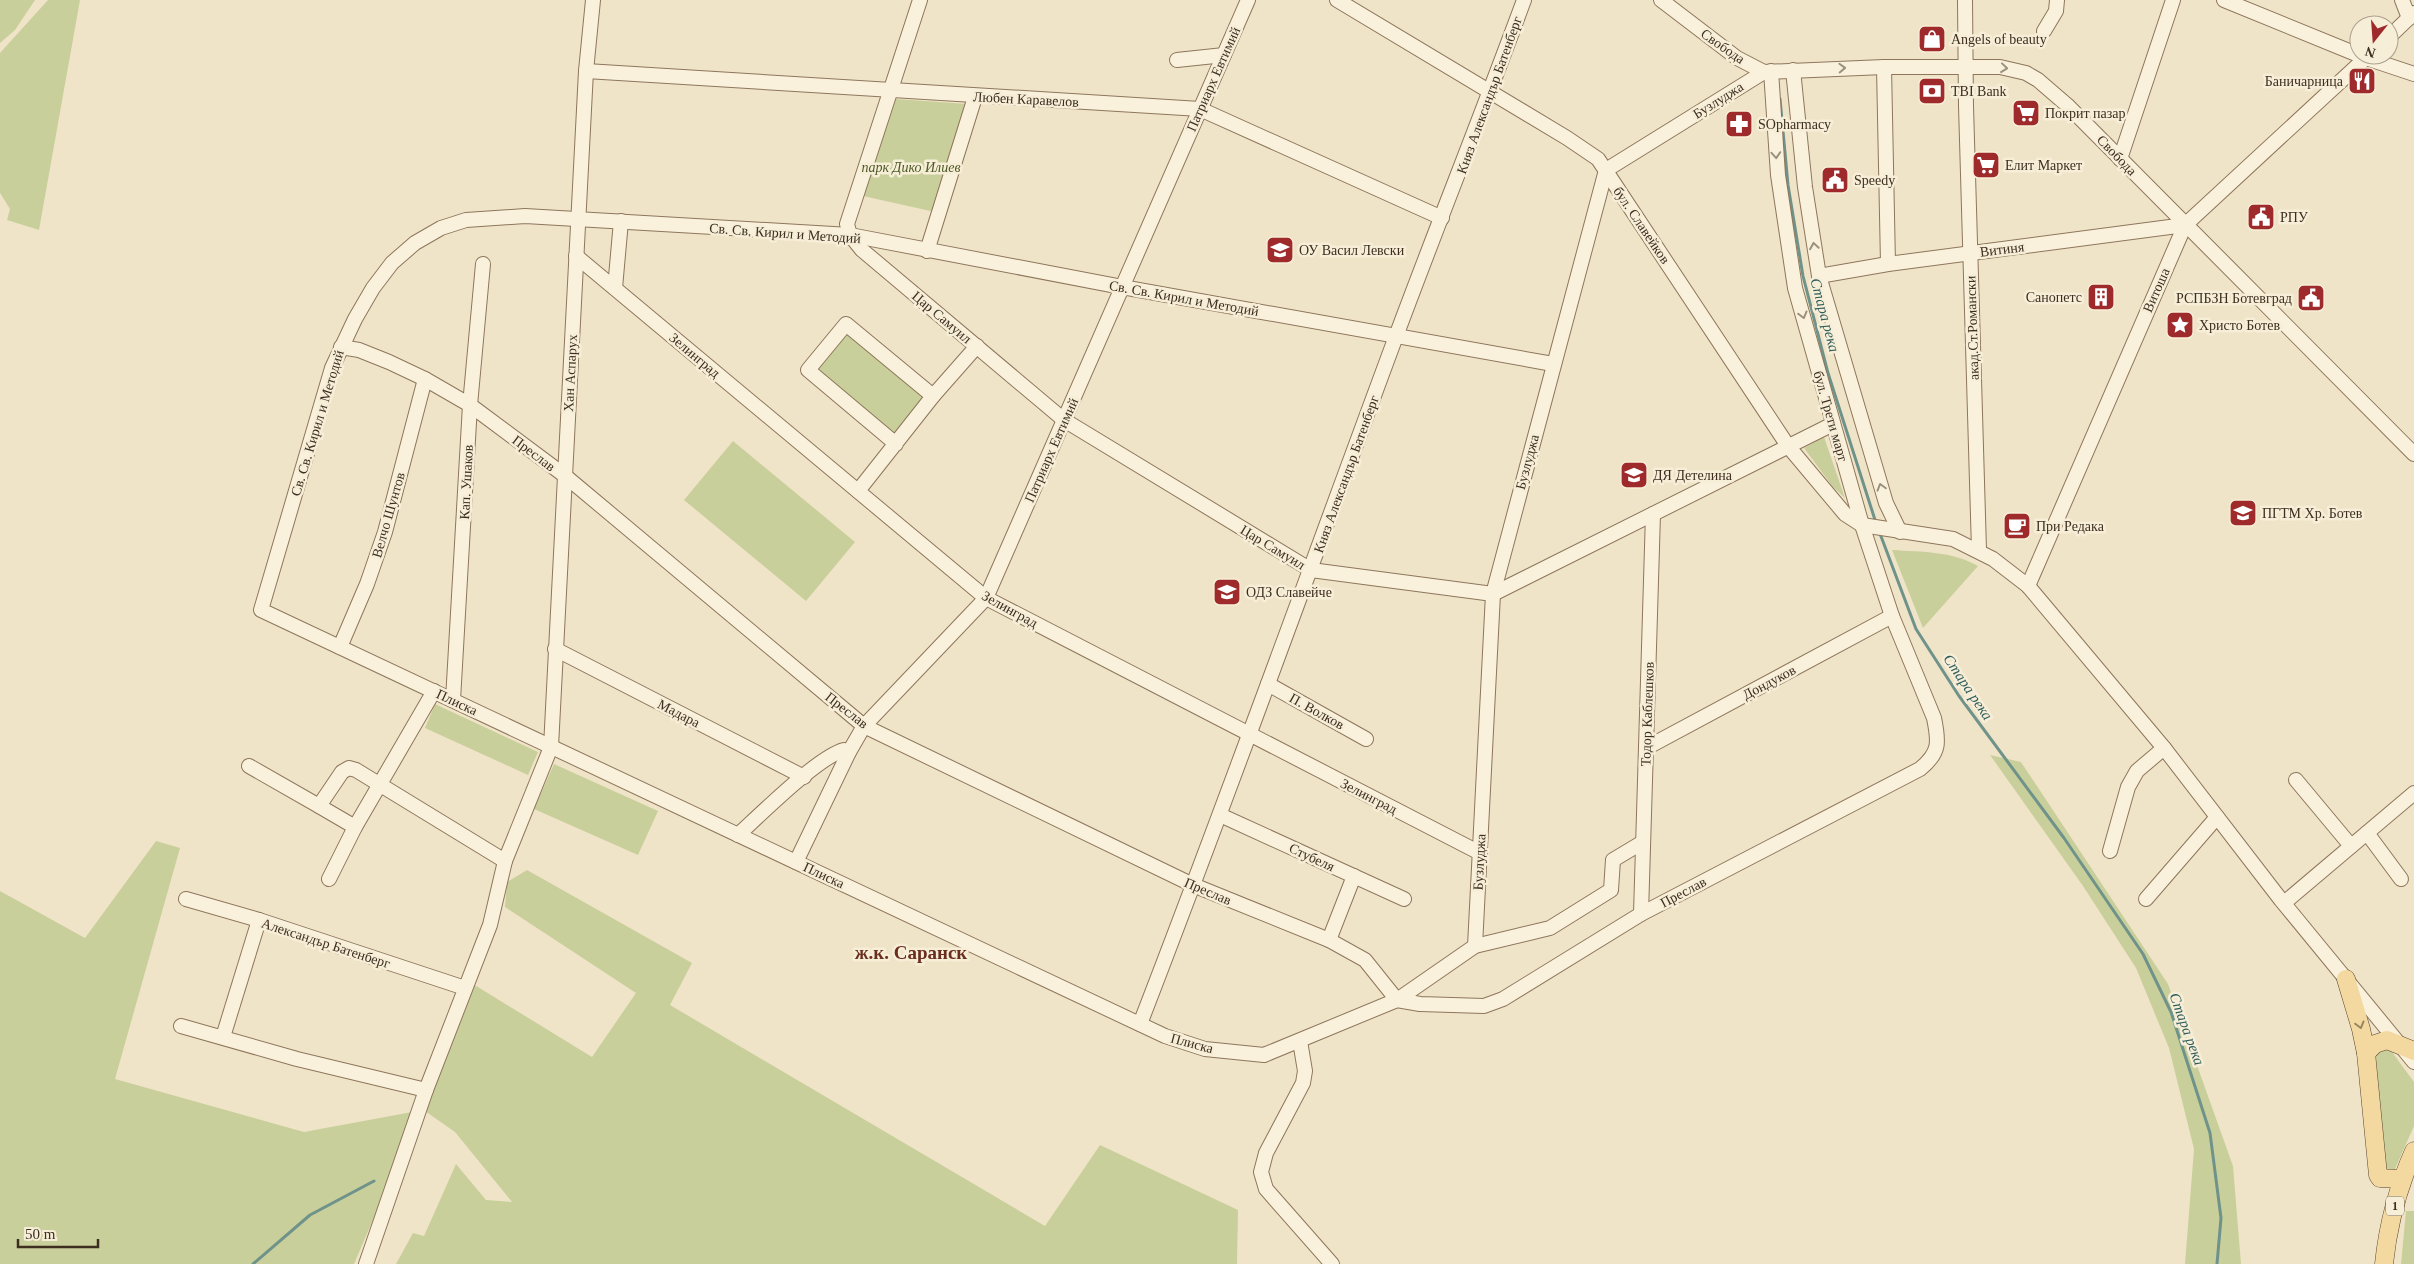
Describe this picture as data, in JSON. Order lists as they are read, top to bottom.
{
  "streets": {
    "main road": ["1"],
    "street": [
      "Свобода",
      "Патриарх Евтимий",
      "Княз Александър Батенберг",
      "Любен Каравелов",
      "Бузлуджа",
      "бул. Славейков",
      "Св. Св. Кирил и Методий",
      "Витиня",
      "Витоша",
      "Цар Самуил",
      "акад.Ст.Романски",
      "Зелинград",
      "Хан Аспарух",
      "бул. Трети март",
      "Преслав",
      "Кап. Ушаков",
      "Велчо Шунтов",
      "Дондуков",
      "Плиска",
      "П. Волков",
      "Мадара",
      "Тодор Каблешков",
      "Стубеля",
      "Александър Батенберг"
    ]
  },
  "crossings": [
    ["Свобода", "Бузлуджа"],
    ["Свобода", "Витиня"],
    ["Свобода", "Витоша"],
    ["Свобода", "акад.Ст.Романски"],
    ["Свобода", "бул. Трети март"],
    ["Патриарх Евтимий", "Любен Каравелов"],
    ["Патриарх Евтимий", "Св. Св. Кирил и Методий"],
    ["Патриарх Евтимий", "Цар Самуил"],
    ["Патриарх Евтимий", "Зелинград"],
    ["Патриарх Евтимий", "Преслав"],
    ["Патриарх Евтимий", "Плиска"],
    ["Княз Александър Батенберг", "Любен Каравелов"],
    ["Княз Александър Батенберг", "бул. Славейков"],
    ["Княз Александър Батенберг", "Св. Св. Кирил и Методий"],
    ["Княз Александър Батенберг", "Цар Самуил"],
    ["Княз Александър Батенберг", "Зелинград"],
    ["Княз Александър Батенберг", "Преслав"],
    ["Княз Александър Батенберг", "Плиска"],
    ["Княз Александър Батенберг", "П. Волков"],
    ["Княз Александър Батенберг", "Стубеля"],
    ["Любен Каравелов", "Хан Аспарух"],
    ["Бузлуджа", "бул. Славейков"],
    ["Бузлуджа", "Св. Св. Кирил и Методий"],
    ["Бузлуджа", "Цар Самуил"],
    ["Бузлуджа", "Зелинград"],
    ["Бузлуджа", "бул. Трети март"],
    ["Бузлуджа", "Плиска"],
    ["бул. Славейков", "бул. Трети март"],
    ["Св. Св. Кирил и Методий", "Цар Самуил"],
    ["Св. Св. Кирил и Методий", "Хан Аспарух"],
    ["Св. Св. Кирил и Методий", "Преслав"],
    ["Св. Св. Кирил и Методий", "Плиска"],
    ["Витиня", "Витоша"],
    ["Витиня", "акад.Ст.Романски"],
    ["Витиня", "бул. Трети март"],
    ["Зелинград", "Хан Аспарух"],
    ["Хан Аспарух", "Преслав"],
    ["Хан Аспарух", "Плиска"],
    ["Хан Аспарух", "Мадара"],
    ["Хан Аспарух", "Александър Батенберг"],
    ["бул. Трети март", "Преслав"],
    ["бул. Трети март", "Дондуков"],
    ["Преслав", "Кап. Ушаков"],
    ["Преслав", "Велчо Шунтов"],
    ["Преслав", "Плиска"],
    ["Преслав", "Тодор Каблешков"],
    ["Кап. Ушаков", "Плиска"],
    ["Велчо Шунтов", "Плиска"],
    ["Дондуков", "Тодор Каблешков"]
  ],
  "districts": ["ж.к. Саранск"],
  "water": ["Стара река"],
  "parks": ["парк Дико Илиев"],
  "places": {
    "shop": ["Angels of beauty"],
    "restaurant": ["Баничарница"],
    "bank": ["TBI Bank"],
    "supermarket": ["Покрит пазар", "Елит Маркет"],
    "pharmacy": ["SOpharmacy"],
    "public building": ["Speedy", "РПУ", "РСПБЗН Ботевград"],
    "school or university": [
      "ОУ Васил Левски",
      "ДЯ Детелина",
      "ПГТМ Хр. Ботев",
      "ОДЗ Славейче"
    ],
    "building": ["Санопетс"],
    "place": ["Христо Ботев"],
    "cafe": ["При Редака"]
  },
  "scale_bar": "50 m",
  "north": "bottom"
}
